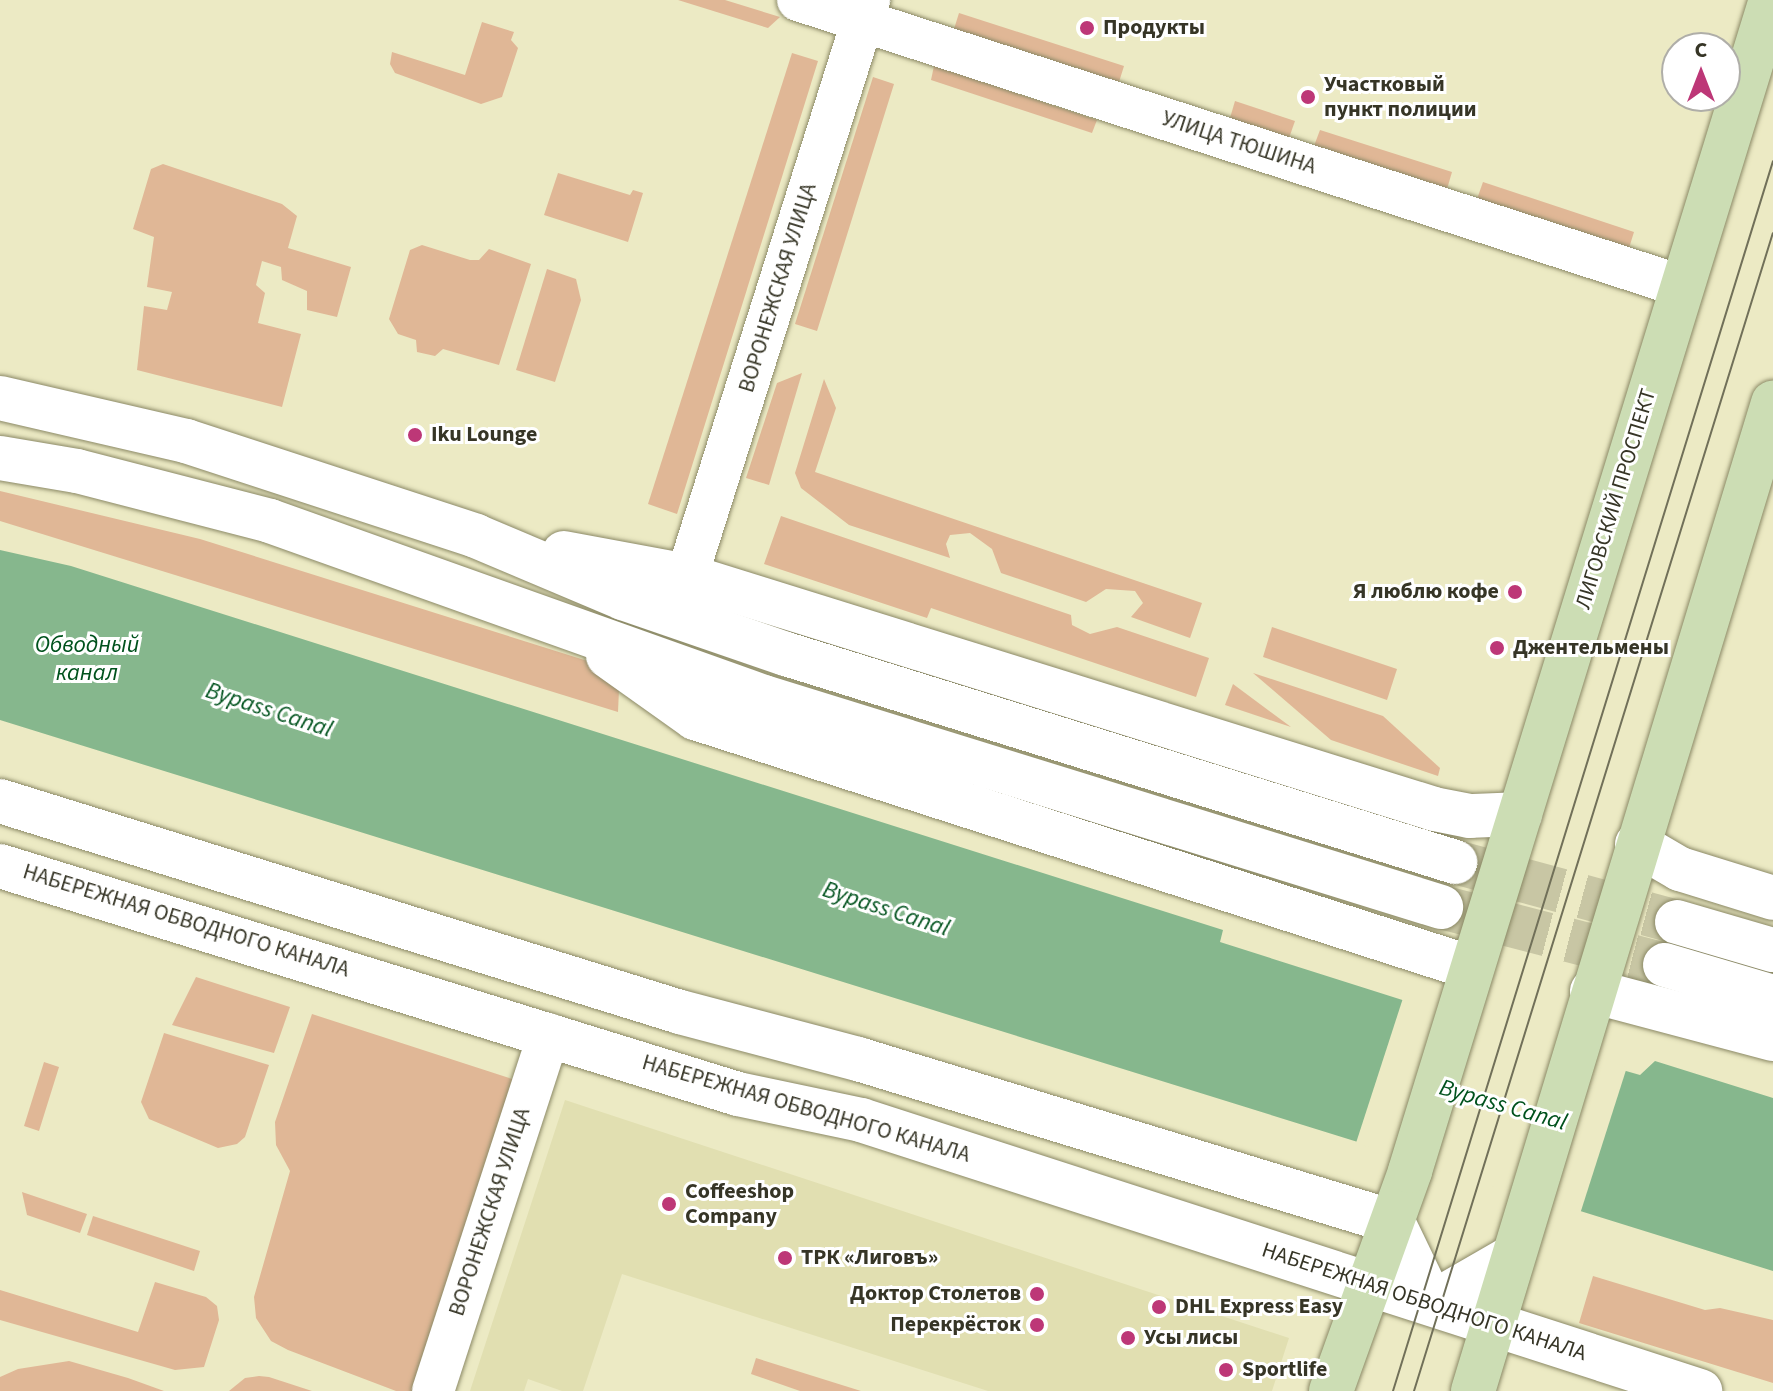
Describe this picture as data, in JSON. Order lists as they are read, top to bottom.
{
  "streets": {
    "main road": ["ЛИГОВСКИЙ ПРОСПЕКТ", "НАБЕРЕЖНАЯ ОБВОДНОГО КАНАЛА"],
    "street": ["УЛИЦА ТЮШИНА", "ВОРОНЕЖСКАЯ УЛИЦА"]
  },
  "crossings": [
    ["УЛИЦА ТЮШИНА", "ВОРОНЕЖСКАЯ УЛИЦА"],
    ["УЛИЦА ТЮШИНА", "ЛИГОВСКИЙ ПРОСПЕКТ"],
    ["ВОРОНЕЖСКАЯ УЛИЦА", "НАБЕРЕЖНАЯ ОБВОДНОГО КАНАЛА"]
  ],
  "water": ["Обводный канал", "Bypass Canal"],
  "places": [
    "Продукты",
    "Участковый пункт полиции",
    "Iku Lounge",
    "Я люблю кофе",
    "Джентельмены",
    "Coffeeshop Company",
    "ТРК «Лиговъ»",
    "Доктор Столетов",
    "DHL Express Easy",
    "Перекрёсток",
    "Усы лисы",
    "Sportlife"
  ],
  "north": "top"
}
